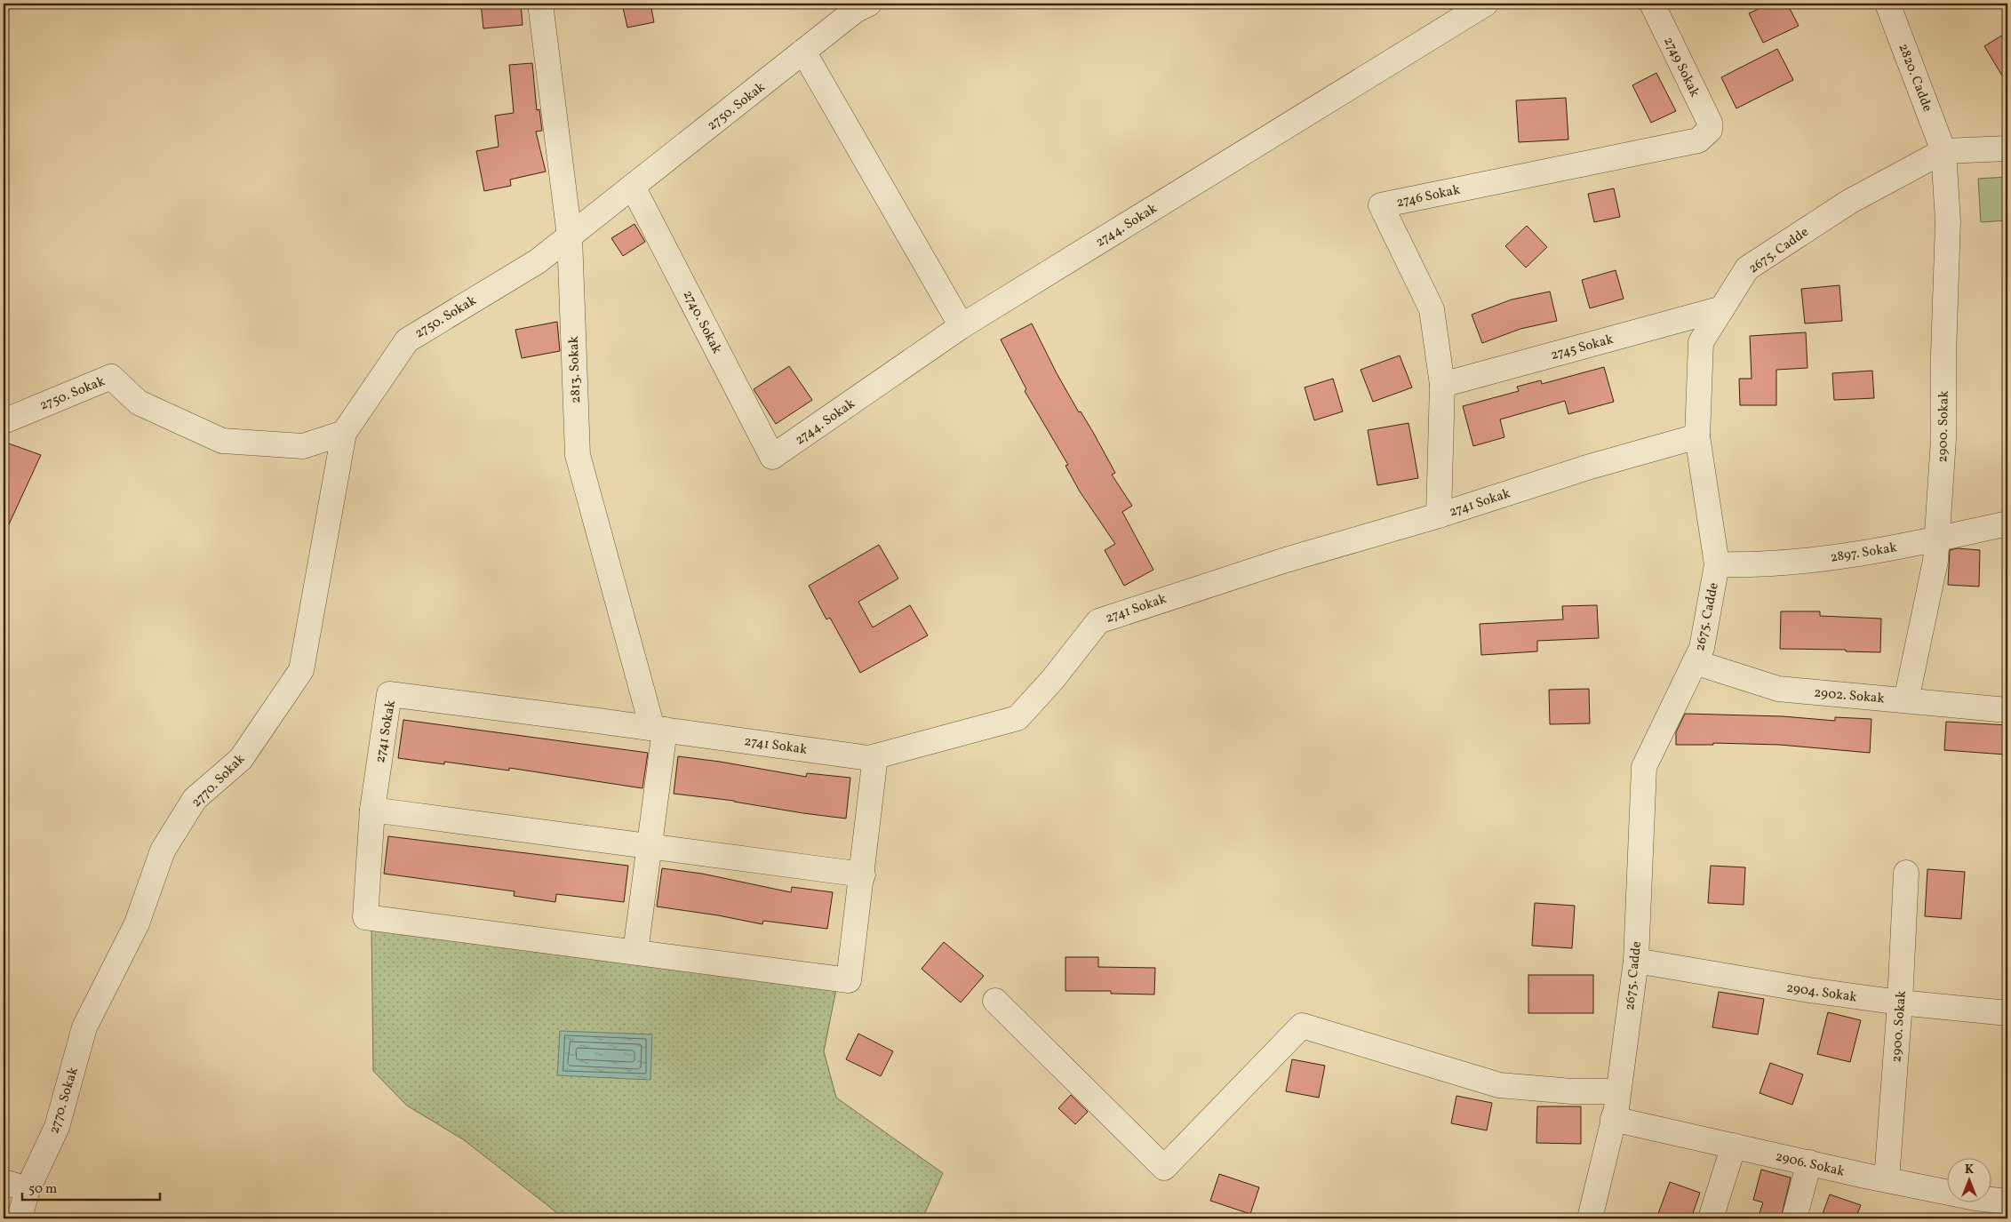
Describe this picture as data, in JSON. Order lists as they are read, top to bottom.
{
  "streets": {
    "street": [
      "2749 Sokak",
      "2820. Cadde",
      "2750. Sokak",
      "2746 Sokak",
      "2744. Sokak",
      "2675. Cadde",
      "2740. Sokak",
      "2745 Sokak",
      "2813. Sokak",
      "2900. Sokak",
      "2741 Sokak",
      "2897. Sokak",
      "2902. Sokak",
      "2770. Sokak",
      "2904. Sokak",
      "2906. Sokak"
    ]
  },
  "crossings": [
    ["2749 Sokak", "2746 Sokak"],
    ["2820. Cadde", "2675. Cadde"],
    ["2820. Cadde", "2900. Sokak"],
    ["2750. Sokak", "2740. Sokak"],
    ["2750. Sokak", "2813. Sokak"],
    ["2750. Sokak", "2770. Sokak"],
    ["2746 Sokak", "2745 Sokak"],
    ["2746 Sokak", "2741 Sokak"],
    ["2744. Sokak", "2740. Sokak"],
    ["2675. Cadde", "2745 Sokak"],
    ["2675. Cadde", "2900. Sokak"],
    ["2675. Cadde", "2741 Sokak"],
    ["2675. Cadde", "2897. Sokak"],
    ["2675. Cadde", "2902. Sokak"],
    ["2675. Cadde", "2904. Sokak"],
    ["2675. Cadde", "2906. Sokak"],
    ["2813. Sokak", "2741 Sokak"],
    ["2900. Sokak", "2897. Sokak"],
    ["2900. Sokak", "2902. Sokak"],
    ["2900. Sokak", "2904. Sokak"],
    ["2900. Sokak", "2906. Sokak"]
  ],
  "scale_bar": "50 m",
  "north": "top"
}
